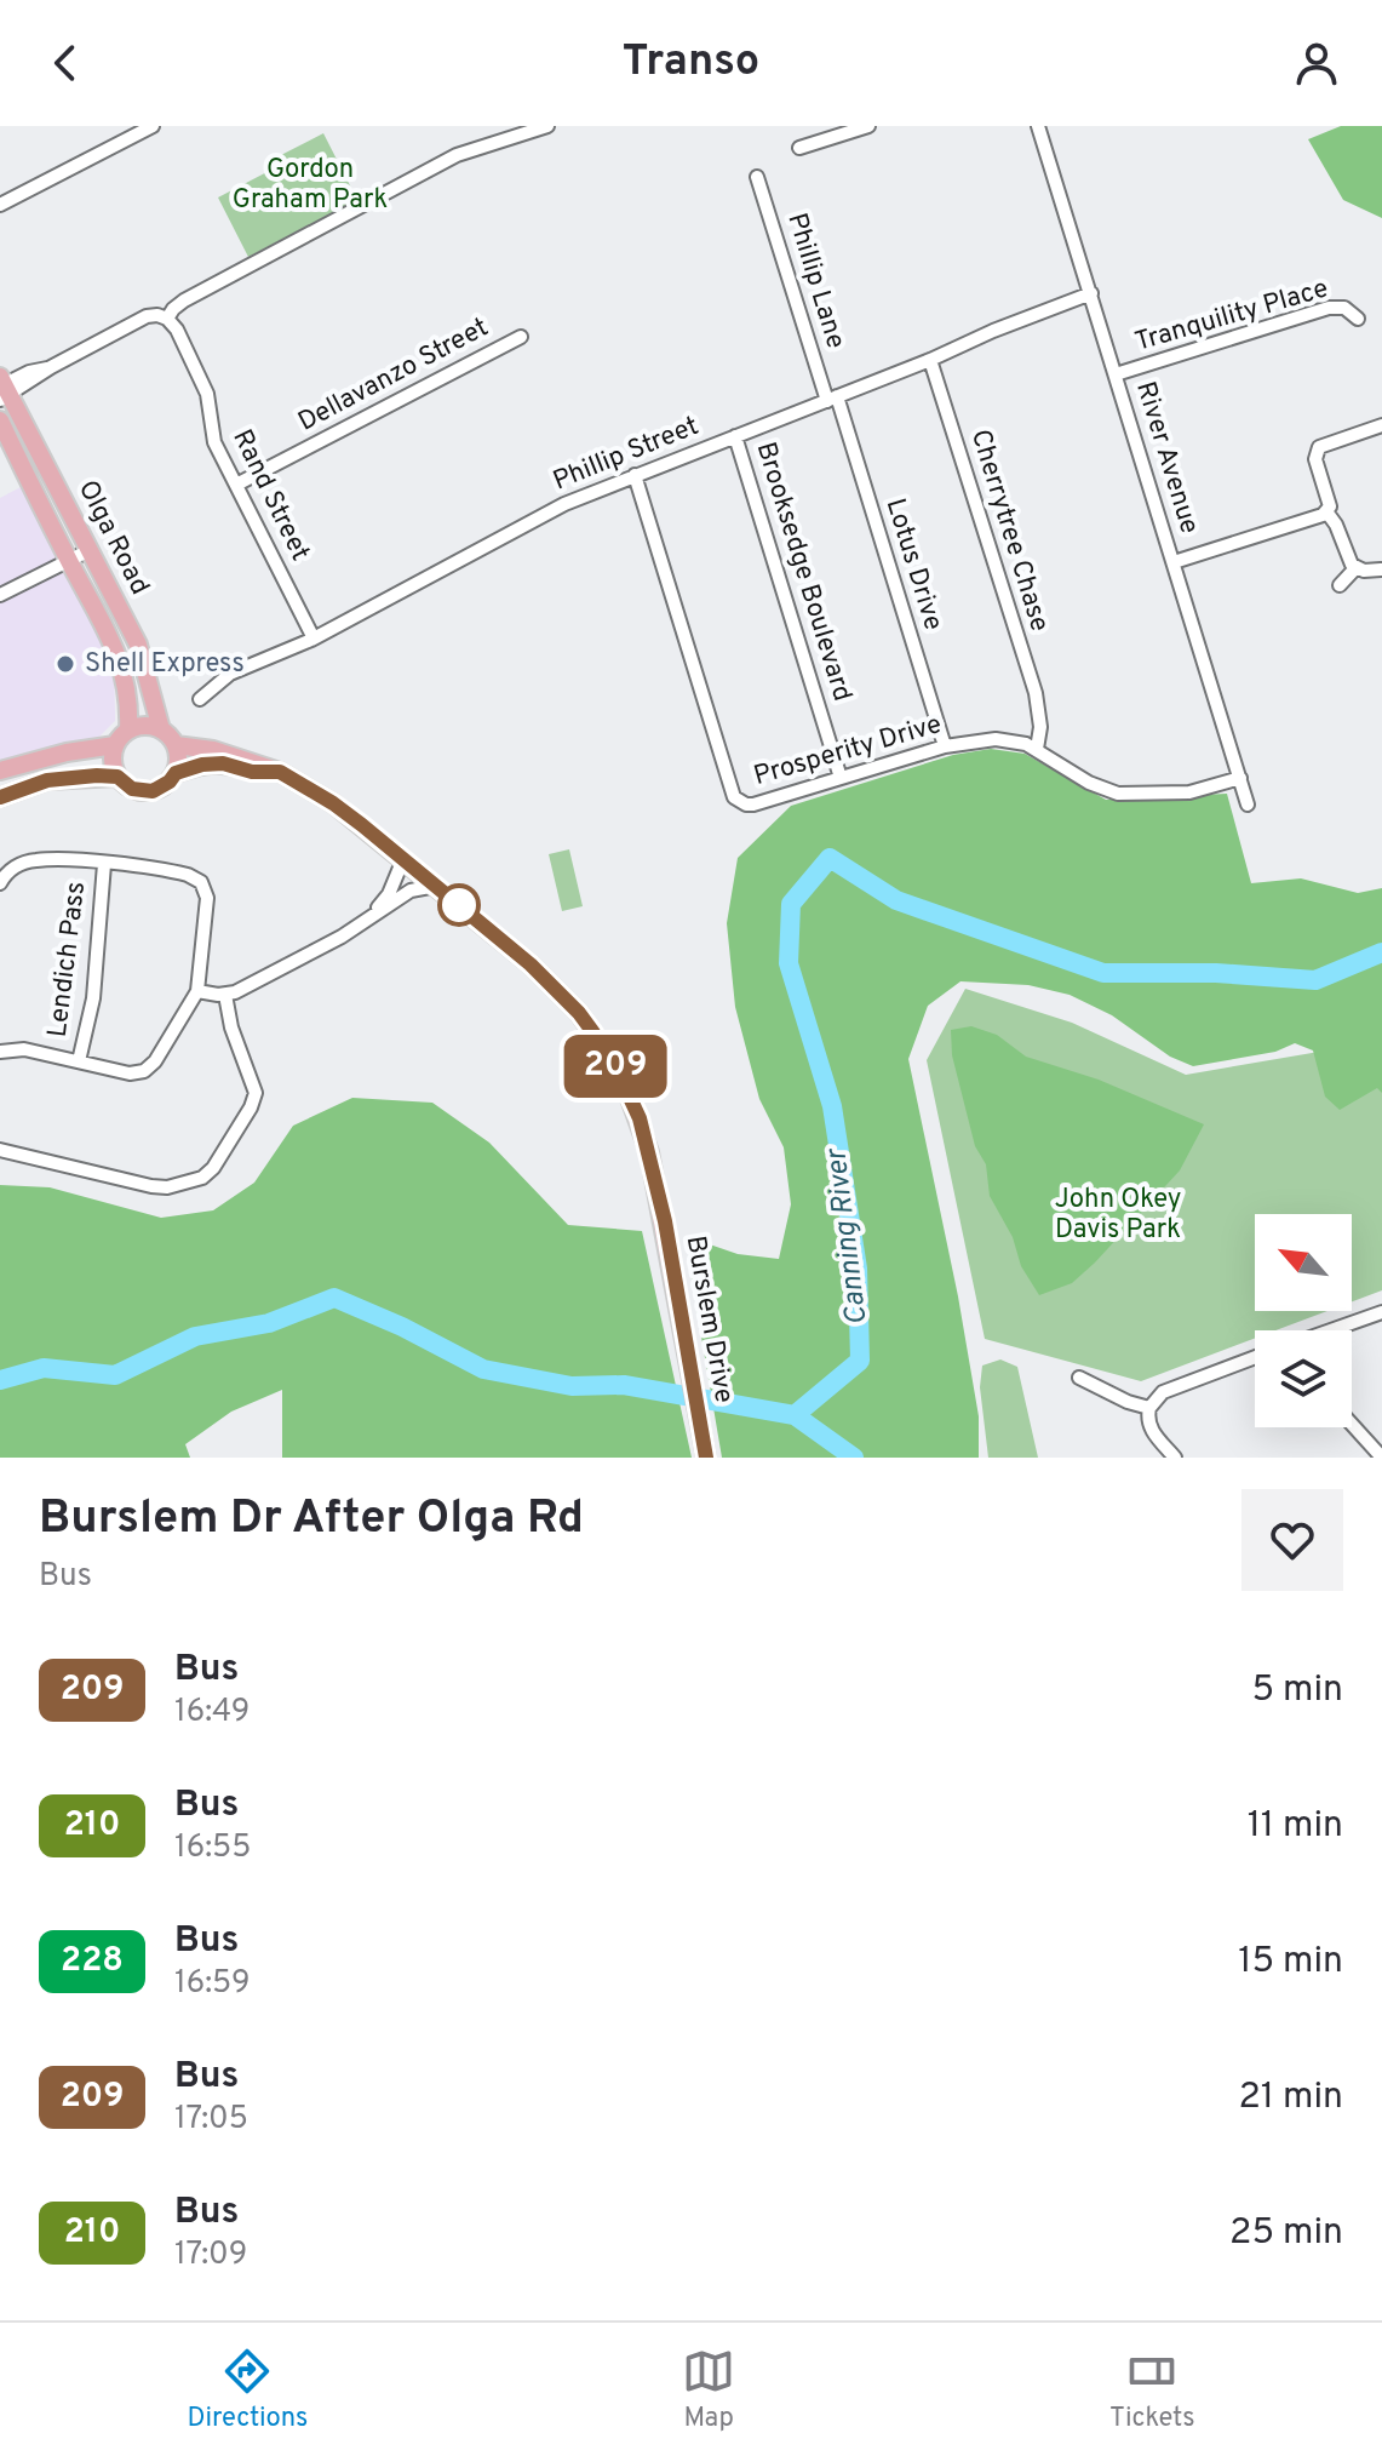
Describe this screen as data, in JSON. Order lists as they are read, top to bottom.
{
  "streets": {
    "main road": ["Olga Road", "Burslem Drive"],
    "street": [
      "Phillip Lane",
      "Tranquility Place",
      "Dellavanzo Street",
      "Phillip Street",
      "River Avenue",
      "Rand Street",
      "Cherrytree Chase",
      "Lotus Drive",
      "Brooksedge Boulevard",
      "Prosperity Drive",
      "Lendich Pass"
    ]
  },
  "crossings": [
    ["Phillip Lane", "Phillip Street"],
    ["Phillip Lane", "Lotus Drive"],
    ["Tranquility Place", "River Avenue"],
    ["Dellavanzo Street", "Rand Street"],
    ["Phillip Street", "River Avenue"],
    ["Phillip Street", "Rand Street"],
    ["Phillip Street", "Cherrytree Chase"],
    ["Phillip Street", "Lotus Drive"],
    ["Phillip Street", "Brooksedge Boulevard"],
    ["Phillip Street", "Prosperity Drive"],
    ["Cherrytree Chase", "Prosperity Drive"],
    ["Olga Road", "Burslem Drive"],
    ["Lotus Drive", "Prosperity Drive"],
    ["Brooksedge Boulevard", "Prosperity Drive"]
  ],
  "water": ["Canning River"],
  "parks": ["Gordon Graham Park", "John Okey Davis Park"],
  "places": ["Shell Express"],
  "lines": ["bus line 209"],
  "north": "top left",
  "page": {
    "header": "Transo",
    "on_map": "209",
    "heading": ["Burslem Dr After Olga Rd", "Bus"],
    "list": [
      {
        "mark": "209",
        "name": "Bus",
        "note": "16:49",
        "value": "5 min"
      },
      {
        "mark": "210",
        "name": "Bus",
        "note": "16:55",
        "value": "11 min"
      },
      {
        "mark": "228",
        "name": "Bus",
        "note": "16:59",
        "value": "15 min"
      },
      {
        "mark": "209",
        "name": "Bus",
        "note": "17:05",
        "value": "21 min"
      },
      {
        "mark": "210",
        "name": "Bus",
        "note": "17:09",
        "value": "25 min"
      }
    ],
    "tabs": ["Directions", "Map", "Tickets"]
  }
}
